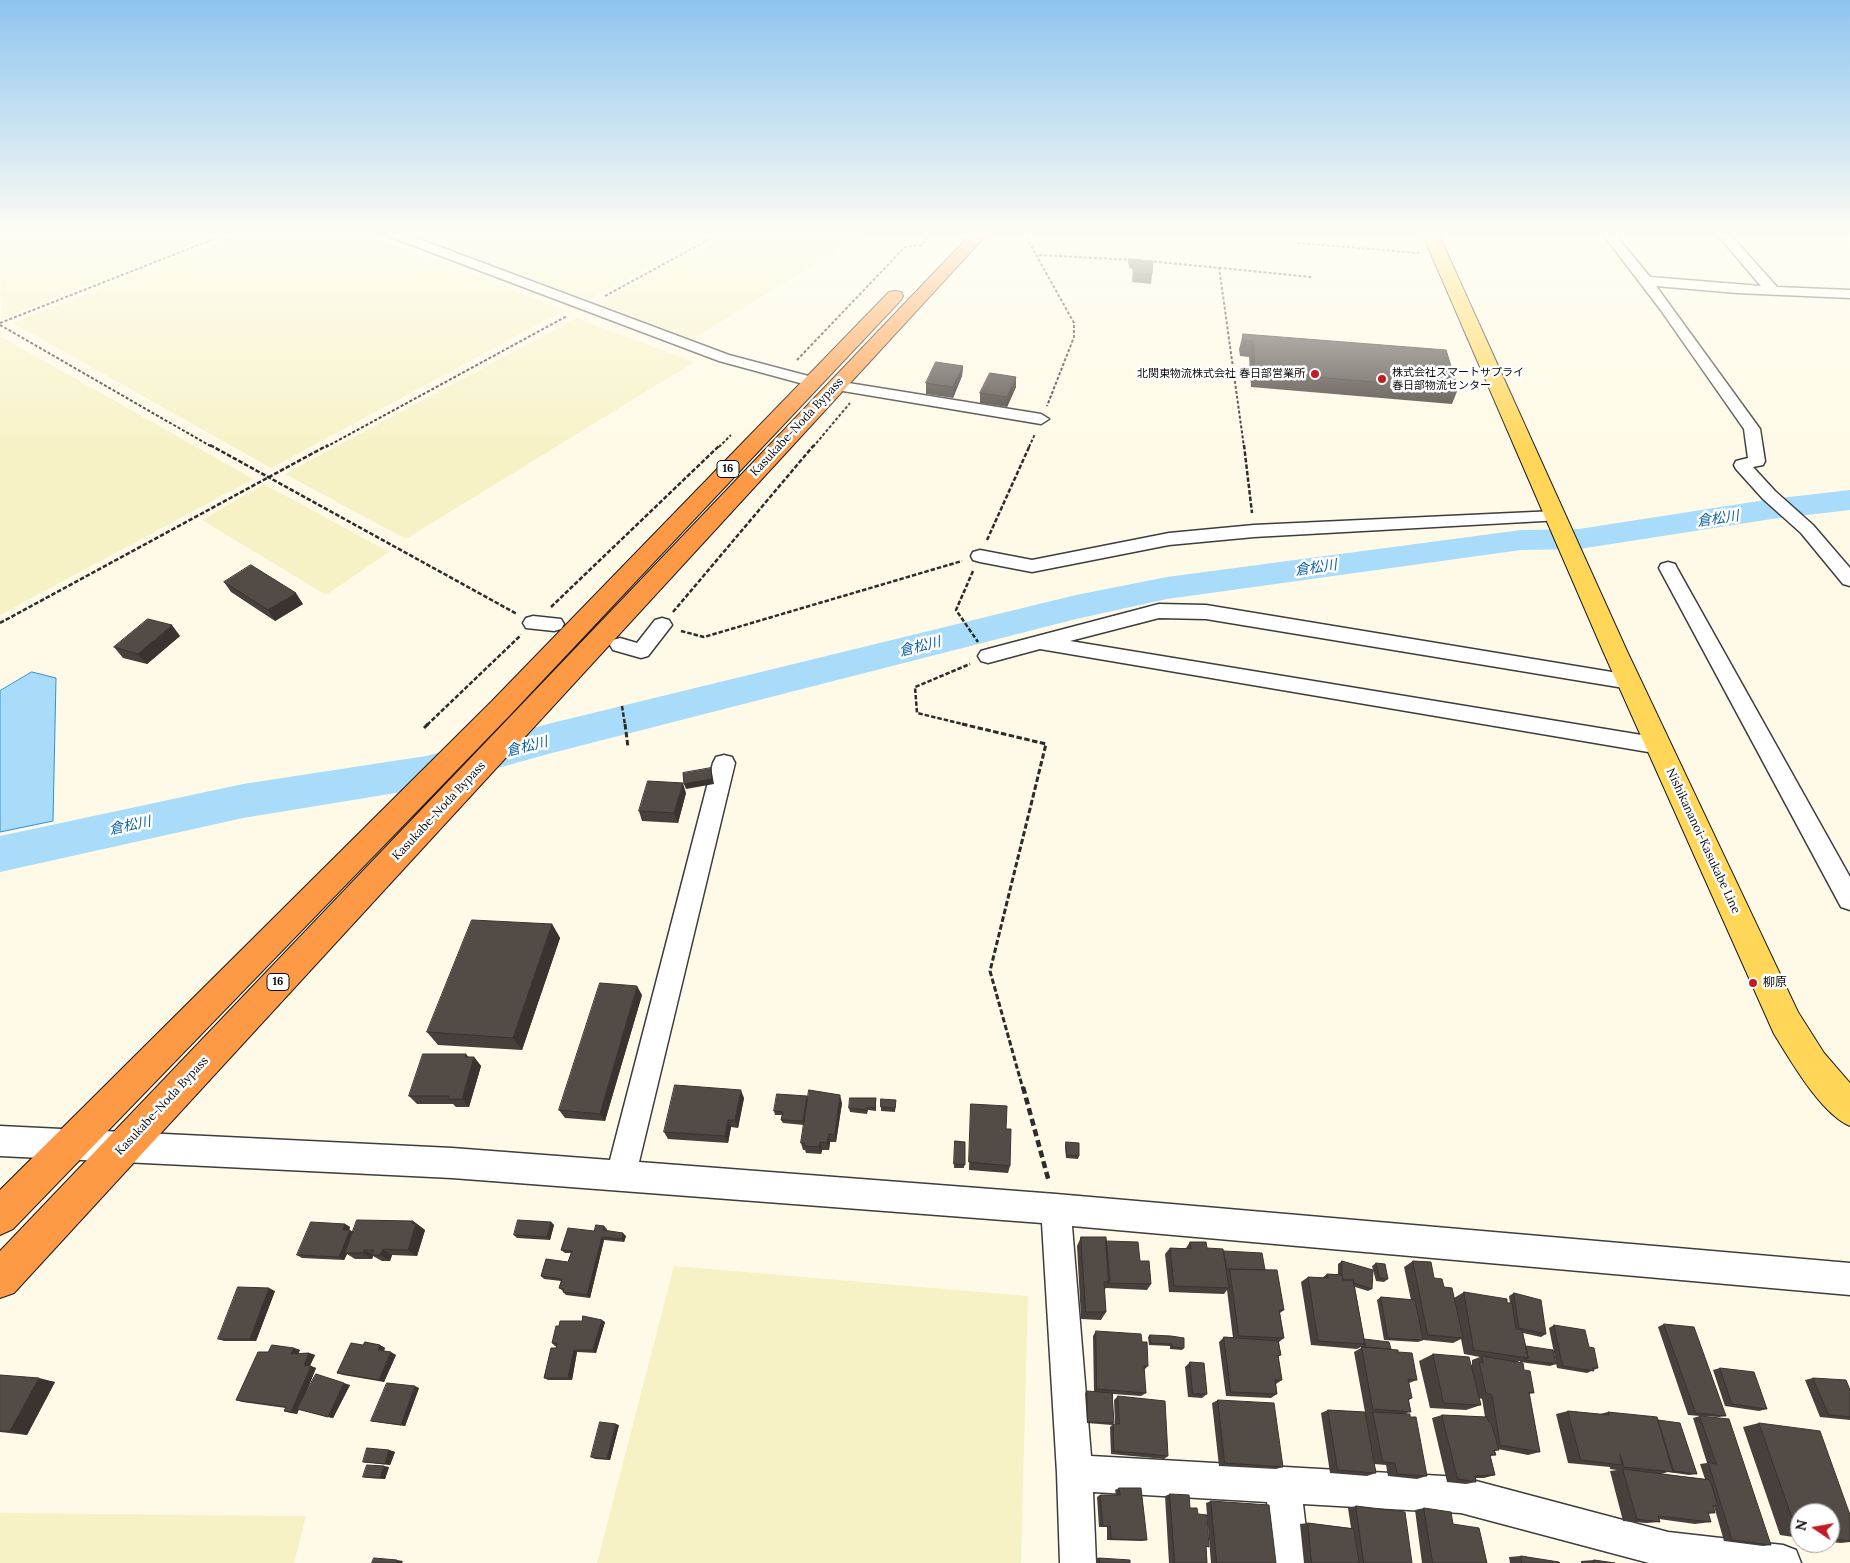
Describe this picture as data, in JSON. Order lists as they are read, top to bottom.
{
  "streets": {
    "highway": ["Kasukabe-Noda Bypass", "16"],
    "main road": ["Nishikananoi-Kasukabe Line"]
  },
  "water": ["倉松川"],
  "places": ["北関東物流株式会社 春日部営業所", "株式会社スマートサプライ 春日部物流センター", "柳原"],
  "north": "left"
}
